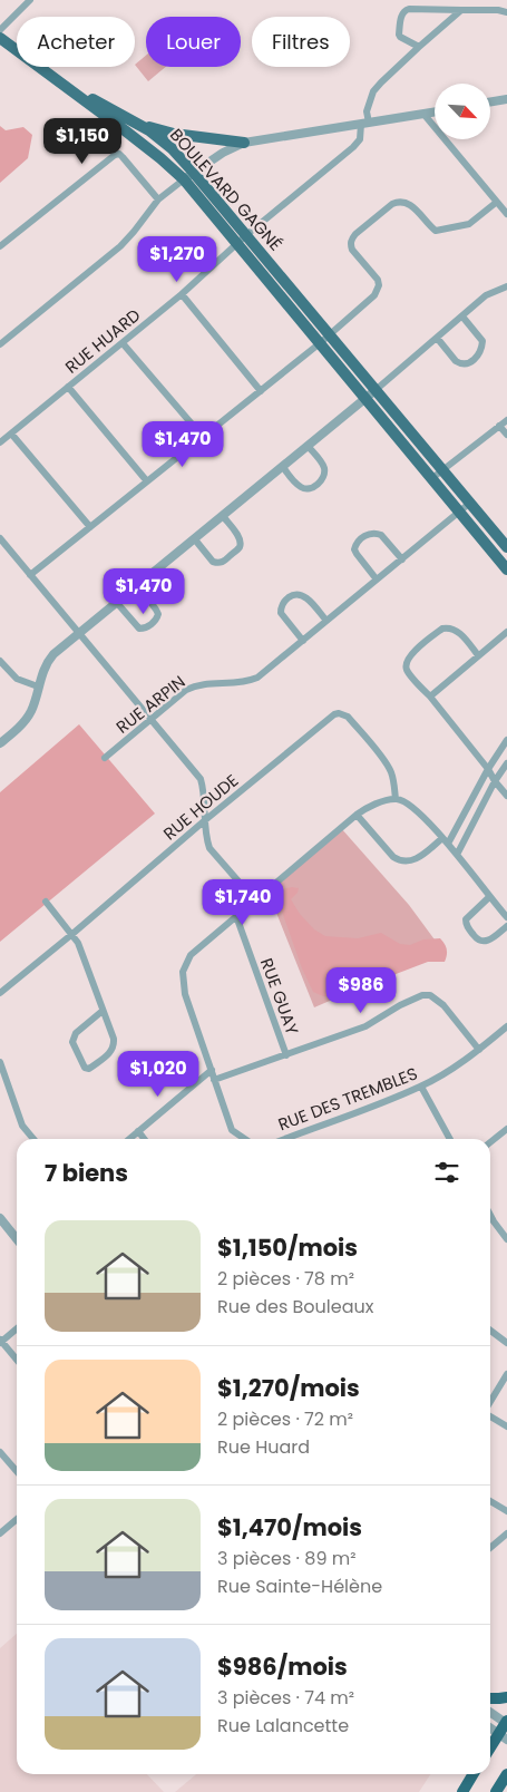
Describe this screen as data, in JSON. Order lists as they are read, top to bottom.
{
  "streets": {
    "main road": ["BOULEVARD GAGNÉ"],
    "street": [
      "RUE HUARD",
      "RUE ARPIN",
      "RUE HOUDE",
      "RUE GUAY",
      "RUE DES TREMBLES"
    ]
  },
  "crossings": [
    ["BOULEVARD GAGNÉ", "RUE HUARD"],
    ["BOULEVARD GAGNÉ", "RUE ARPIN"],
    ["RUE HOUDE", "RUE DES TREMBLES"],
    ["RUE GUAY", "RUE DES TREMBLES"]
  ],
  "north": "bottom right",
  "page": {
    "chip": ["Acheter", "Louer", "Filtres"],
    "price": [
      "$1,150",
      "$1,270",
      "$1,470",
      "$1,470",
      "$1,740",
      "$986",
      "$1,020"
    ],
    "heading": "7 biens",
    "list": [
      {
        "name": "$1,150/mois",
        "note": "2 pièces · 78 m² · Rue des Bouleaux"
      },
      {
        "name": "$1,270/mois",
        "note": "2 pièces · 72 m² · Rue Huard"
      },
      {
        "name": "$1,470/mois",
        "note": "3 pièces · 89 m² · Rue Sainte-Hélène"
      },
      {
        "name": "$986/mois",
        "note": "3 pièces · 74 m² · Rue Lalancette"
      }
    ]
  }
}
